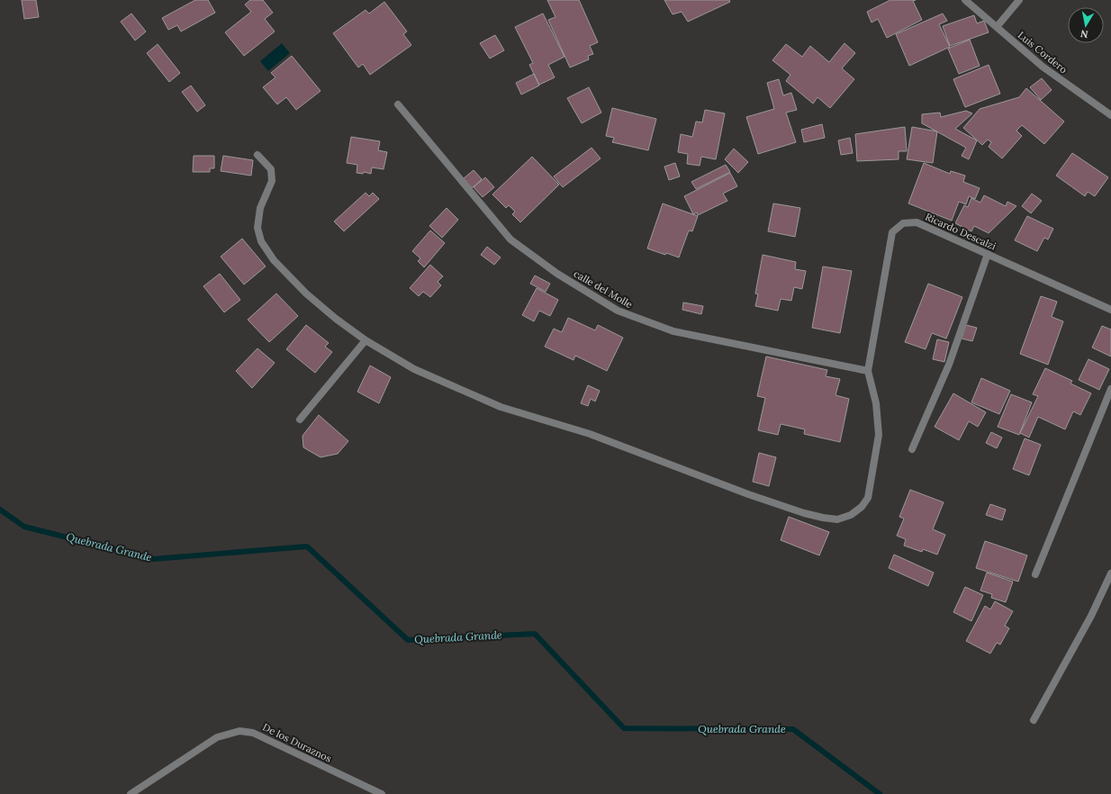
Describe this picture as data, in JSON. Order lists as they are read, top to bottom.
{
  "streets": {
    "street": [
      "Luis Cordero",
      "Ricardo Descalzi",
      "calle del Molle",
      "De los Duraznos"
    ]
  },
  "crossings": [
    ["Ricardo Descalzi", "calle del Molle"]
  ],
  "water": ["Quebrada Grande"],
  "north": "bottom"
}
